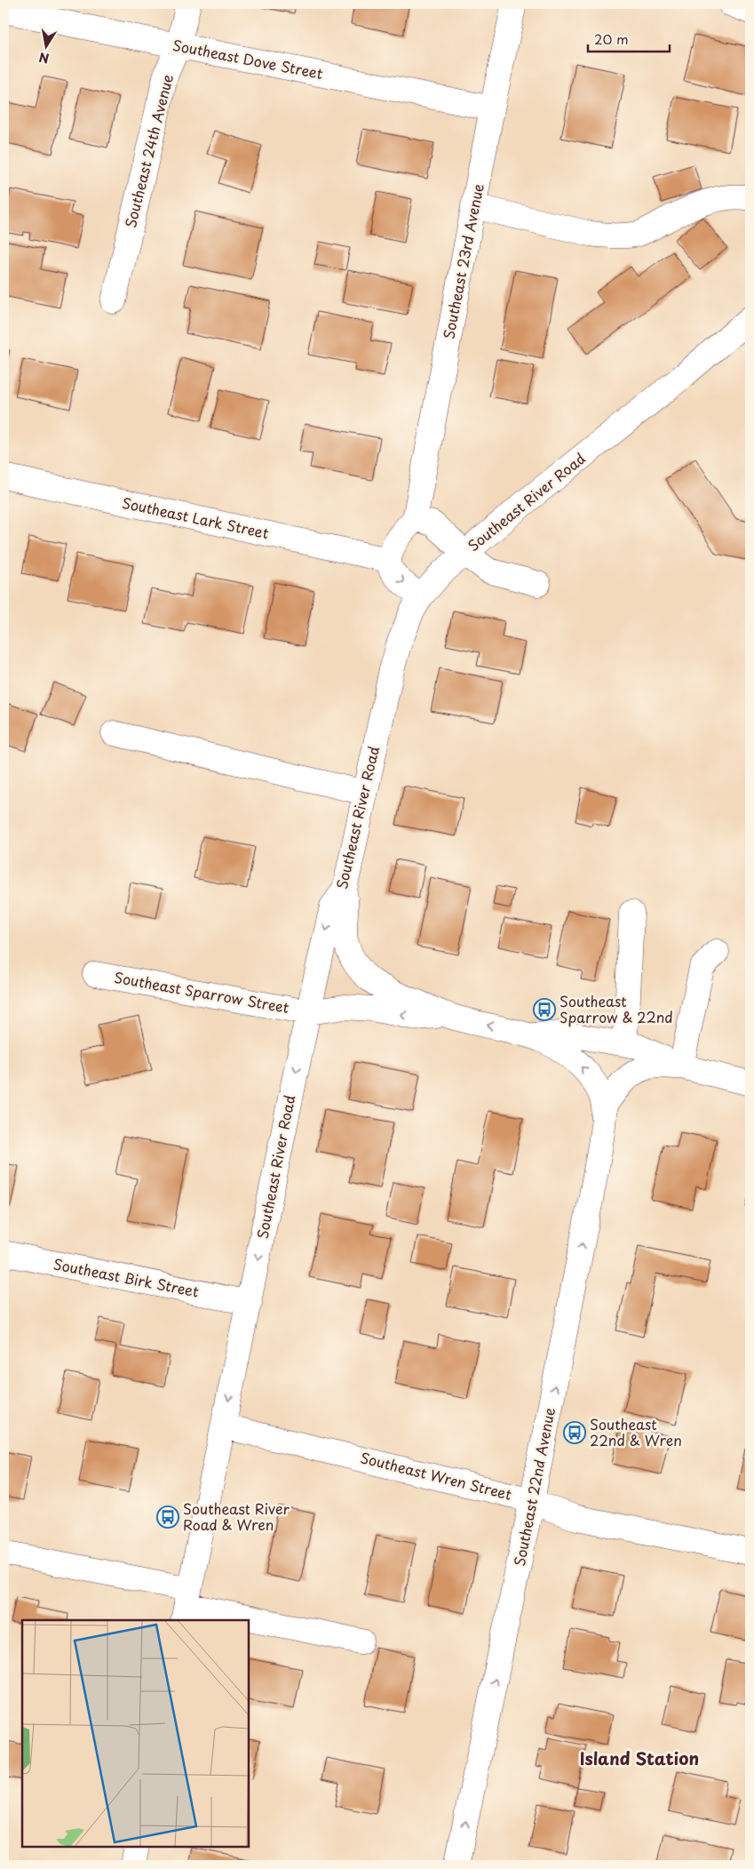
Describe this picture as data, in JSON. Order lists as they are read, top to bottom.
{
  "streets": {
    "street": [
      "Southeast Dove Street",
      "Southeast 24th Avenue",
      "Southeast 23rd Avenue",
      "Southeast River Road",
      "Southeast Lark Street",
      "Southeast Sparrow Street",
      "Southeast Birk Street",
      "Southeast Wren Street",
      "Southeast 22nd Avenue"
    ]
  },
  "crossings": [
    ["Southeast Dove Street", "Southeast 24th Avenue"],
    ["Southeast Dove Street", "Southeast 23rd Avenue"],
    ["Southeast River Road", "Southeast Sparrow Street"],
    ["Southeast River Road", "Southeast Birk Street"],
    ["Southeast River Road", "Southeast Wren Street"],
    ["Southeast Wren Street", "Southeast 22nd Avenue"]
  ],
  "one_way": ["Southeast River Road", "Southeast Sparrow Street", "Southeast 22nd Avenue"],
  "districts": ["Island Station"],
  "places": {
    "bus stop": ["Southeast Sparrow & 22nd", "Southeast 22nd & Wren", "Southeast River Road & Wren"]
  },
  "scale_bar": "20 m",
  "north": "bottom"
}
